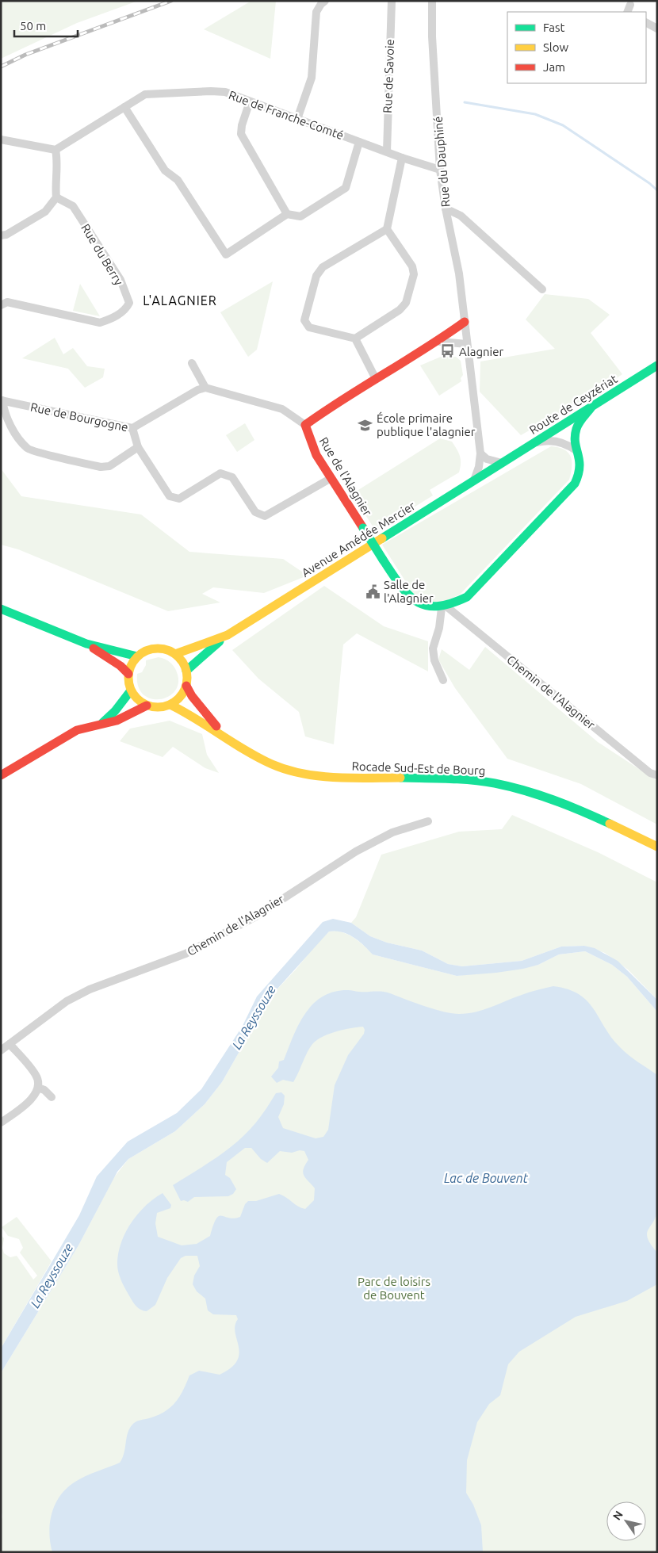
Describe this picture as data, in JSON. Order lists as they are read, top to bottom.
{
  "streets": {
    "main road": [
      "Route de Ceyzériat",
      "Rue de l'Alagnier",
      "Avenue Amédée Mercier",
      "Rocade Sud-Est de Bourg"
    ],
    "street": [
      "Rue de Savoie",
      "Rue de Franche-Comté",
      "Rue du Dauphiné",
      "Rue du Berry",
      "Rue de Bourgogne",
      "Chemin de l'Alagnier"
    ]
  },
  "crossings": [
    ["Rue de Savoie", "Rue de Franche-Comté"],
    ["Rue de Franche-Comté", "Rue du Dauphiné"],
    ["Route de Ceyzériat", "Avenue Amédée Mercier"],
    ["Rue de l'Alagnier", "Chemin de l'Alagnier"],
    ["Avenue Amédée Mercier", "Rocade Sud-Est de Bourg"]
  ],
  "districts": ["L'ALAGNIER"],
  "water": ["La Reyssouze", "Lac de Bouvent"],
  "parks": ["Parc de loisirs de Bouvent"],
  "places": {
    "bus stop": ["Alagnier"],
    "school or university": ["École primaire publique l'alagnier"],
    "public building": ["Salle de l'Alagnier"]
  },
  "legend": ["Fast", "Slow", "Jam"],
  "scale_bar": "50 m",
  "north": "top left"
}
